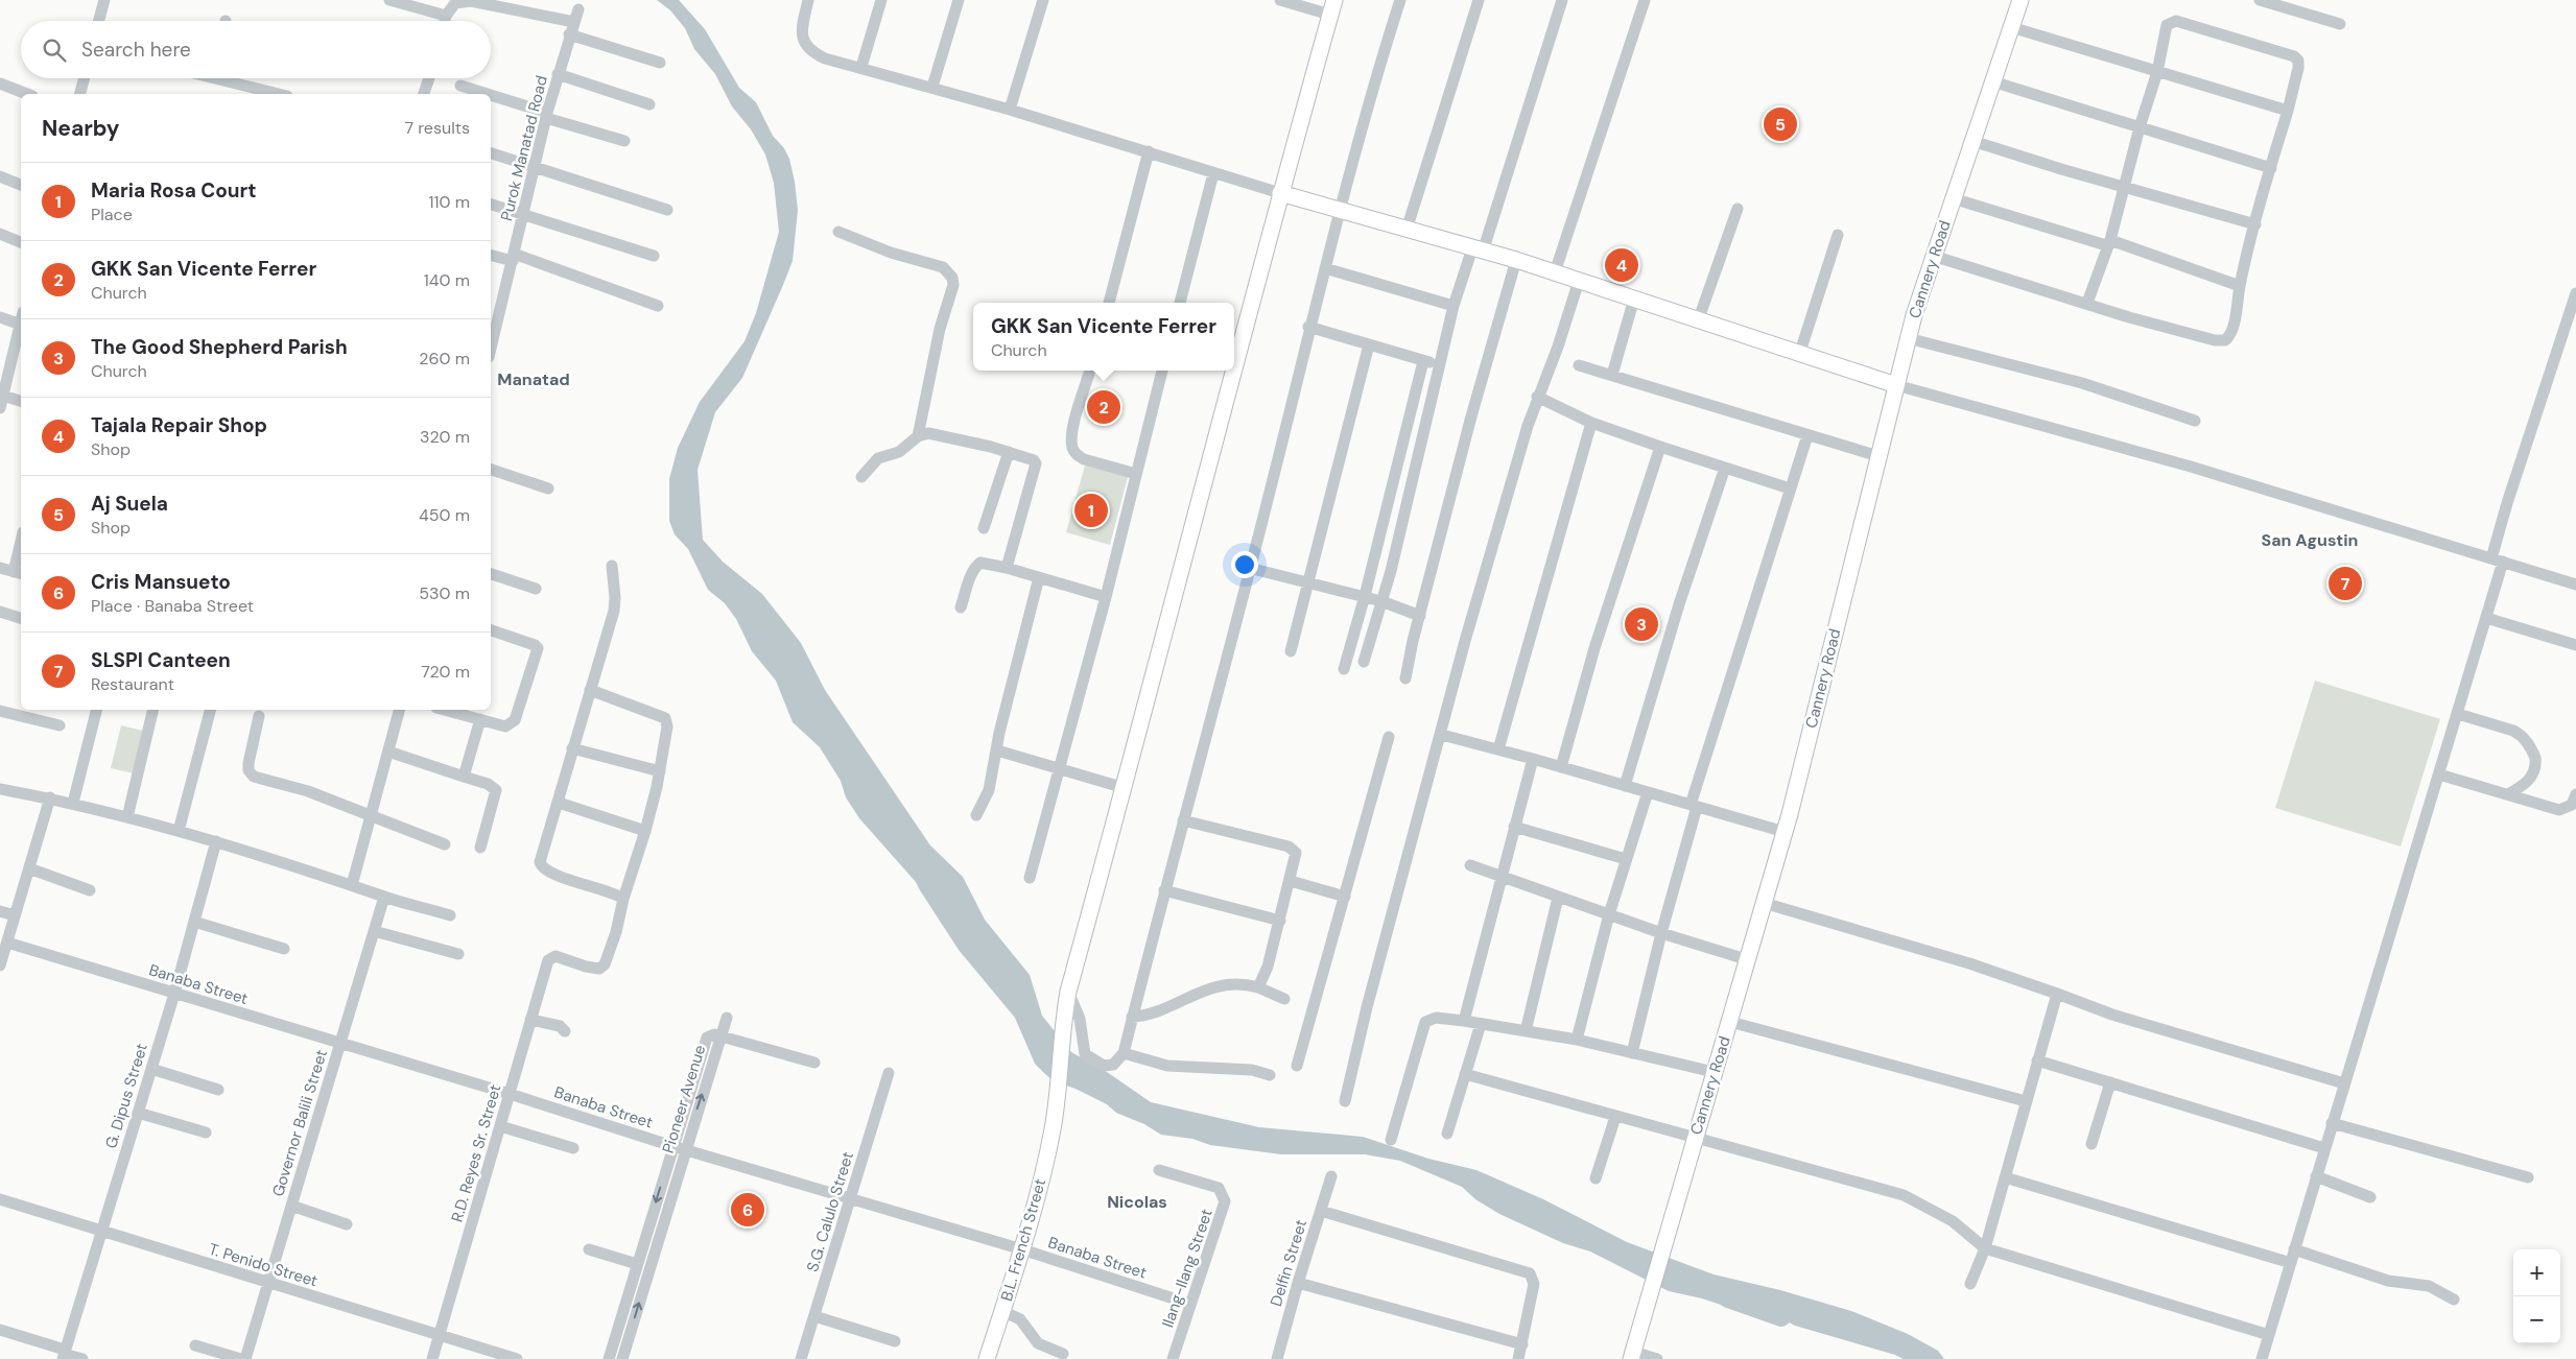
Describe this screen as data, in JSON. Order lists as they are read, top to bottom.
{
  "streets": {
    "street": [
      "Purok Manatad Road",
      "Cannery Road",
      "Banaba Street",
      "G. Dipus Street",
      "Pioneer Avenue",
      "Governor Balili Street",
      "R.D. Reyes Sr. Street",
      "S.G. Calulo Street",
      "B.L. French Street",
      "Delfin Street",
      "T. Penido Street",
      "Ilang-Ilang Street"
    ]
  },
  "crossings": [
    ["Banaba Street", "G. Dipus Street"],
    ["Banaba Street", "Pioneer Avenue"],
    ["Banaba Street", "Governor Balili Street"],
    ["Banaba Street", "R.D. Reyes Sr. Street"],
    ["Banaba Street", "S.G. Calulo Street"],
    ["Banaba Street", "B.L. French Street"],
    ["Banaba Street", "Ilang-Ilang Street"],
    ["G. Dipus Street", "T. Penido Street"],
    ["Governor Balili Street", "T. Penido Street"],
    ["R.D. Reyes Sr. Street", "T. Penido Street"]
  ],
  "districts": ["Manatad", "San Agustin", "Nicolas"],
  "page": {
    "search": "Search here",
    "heading": ["Nearby", "7 results"],
    "pins": [
      "5",
      "4",
      "2",
      "1",
      "7",
      "3",
      "6"
    ],
    "list": [
      {
        "mark": "1",
        "name": "Maria Rosa Court",
        "note": "Place",
        "value": "110 m"
      },
      {
        "mark": "2",
        "name": "GKK San Vicente Ferrer",
        "note": "Church",
        "value": "140 m"
      },
      {
        "mark": "3",
        "name": "The Good Shepherd Parish",
        "note": "Church",
        "value": "260 m"
      },
      {
        "mark": "4",
        "name": "Tajala Repair Shop",
        "note": "Shop",
        "value": "320 m"
      },
      {
        "mark": "5",
        "name": "Aj Suela",
        "note": "Shop",
        "value": "450 m"
      },
      {
        "mark": "6",
        "name": "Cris Mansueto",
        "note": "Place · Banaba Street",
        "value": "530 m"
      },
      {
        "mark": "7",
        "name": "SLSPI Canteen",
        "note": "Restaurant",
        "value": "720 m"
      }
    ],
    "popup": ["GKK San Vicente Ferrer", "Church"],
    "map_buttons": ["+", "−"]
  }
}
